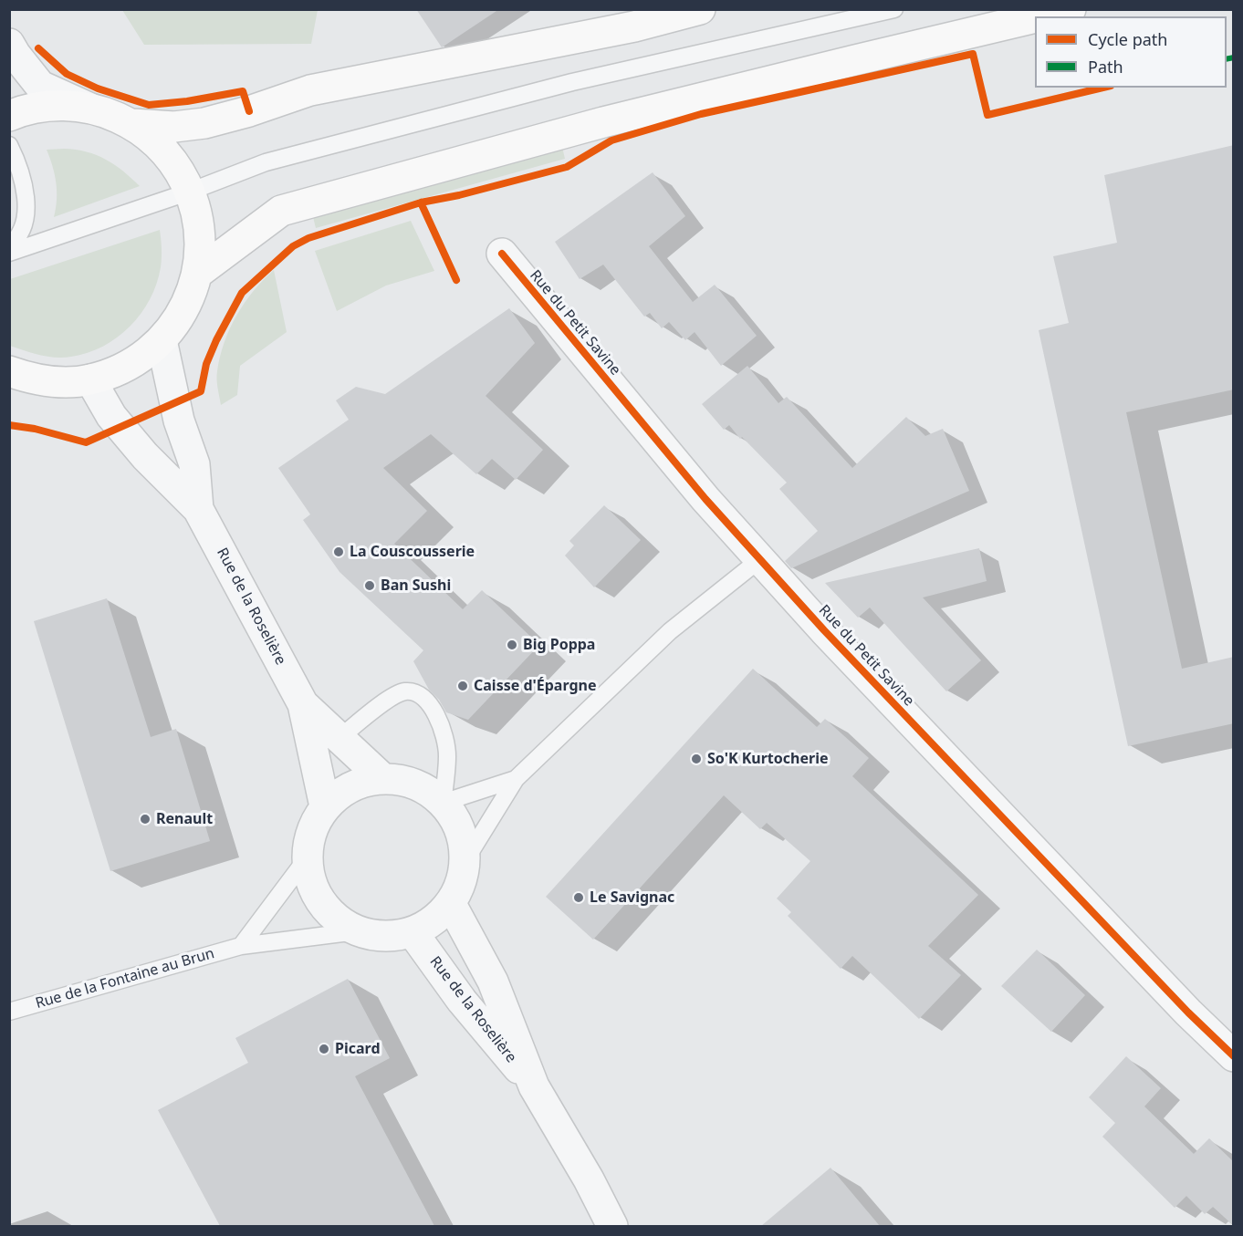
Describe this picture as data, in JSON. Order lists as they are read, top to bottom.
{
  "streets": {
    "street": ["Rue du Petit Savine", "Rue de la Roselière"],
    "lane": ["Rue de la Fontaine au Brun"]
  },
  "crossings": [
    ["Rue de la Roselière", "Rue de la Fontaine au Brun"]
  ],
  "places": [
    "La Couscousserie",
    "Ban Sushi",
    "Big Poppa",
    "Caisse d'Épargne",
    "So'K Kurtocherie",
    "Renault",
    "Le Savignac",
    "Picard"
  ],
  "legend": ["Cycle path", "Path"]
}
